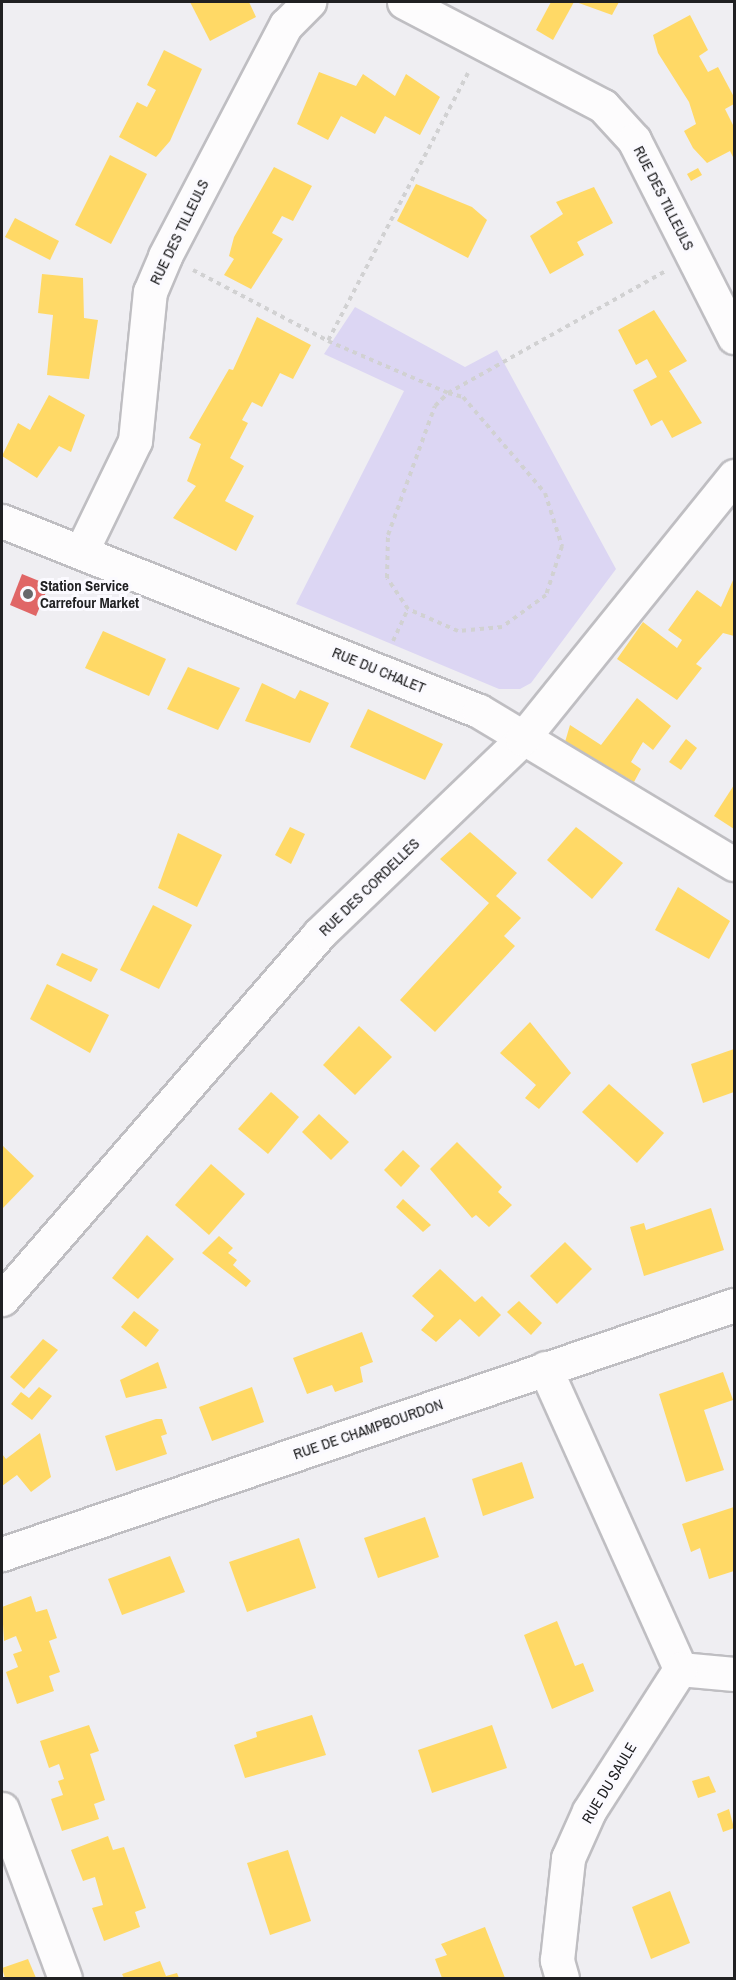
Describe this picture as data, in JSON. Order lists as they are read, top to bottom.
{
  "streets": {
    "street": [
      "RUE DES TILLEULS",
      "RUE DU CHALET",
      "RUE DES CORDELLES",
      "RUE DE CHAMPBOURDON",
      "RUE DU SAULE"
    ]
  },
  "crossings": [
    ["RUE DES TILLEULS", "RUE DU CHALET"],
    ["RUE DU CHALET", "RUE DES CORDELLES"]
  ],
  "places": ["Station Service Carrefour Market"]
}
